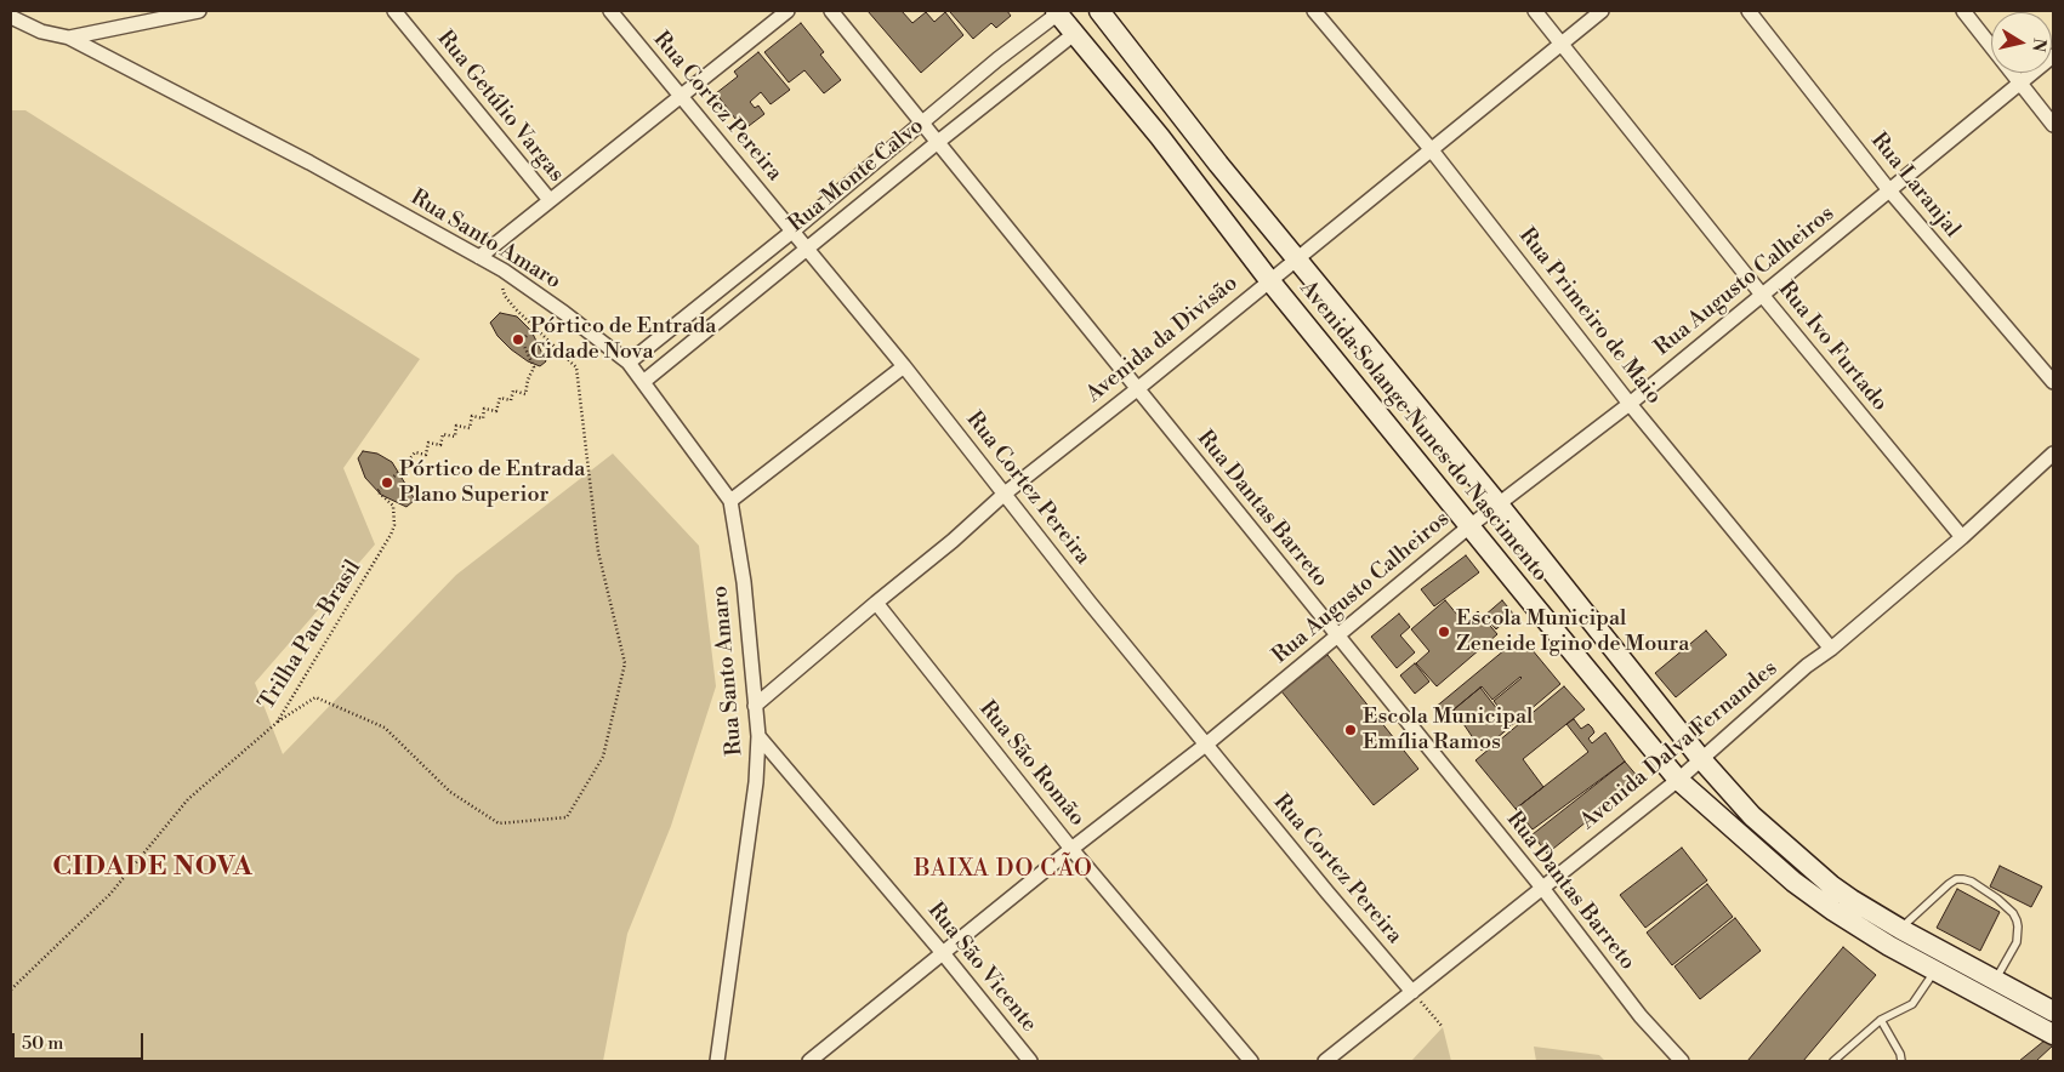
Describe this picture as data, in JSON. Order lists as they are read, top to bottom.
{
  "streets": {
    "main road": ["Rua Monte Calvo", "Avenida Solange Nunes do Nascimento"],
    "street": [
      "Rua Getúlio Vargas",
      "Rua Cortez Pereira",
      "Rua Laranjal",
      "Rua Santo Amaro",
      "Rua Augusto Calheiros",
      "Rua Primeiro de Maio",
      "Avenida da Divisão",
      "Rua Ivo Furtado",
      "Rua Dantas Barreto",
      "Avenida Dalva Fernandes",
      "Rua São Romão",
      "Rua São Vicente"
    ],
    "path": ["Trilha Pau-Brasil"]
  },
  "crossings": [
    ["Rua Cortez Pereira", "Rua Monte Calvo"],
    ["Rua Cortez Pereira", "Rua Augusto Calheiros"],
    ["Rua Cortez Pereira", "Avenida da Divisão"],
    ["Rua Cortez Pereira", "Avenida Dalva Fernandes"],
    ["Rua Monte Calvo", "Rua Santo Amaro"],
    ["Rua Monte Calvo", "Avenida Solange Nunes do Nascimento"],
    ["Rua Monte Calvo", "Rua Dantas Barreto"],
    ["Rua Laranjal", "Rua Augusto Calheiros"],
    ["Rua Santo Amaro", "Avenida da Divisão"],
    ["Rua Santo Amaro", "Rua São Vicente"],
    ["Rua Augusto Calheiros", "Rua Primeiro de Maio"],
    ["Rua Augusto Calheiros", "Rua Ivo Furtado"],
    ["Rua Augusto Calheiros", "Avenida Solange Nunes do Nascimento"],
    ["Rua Augusto Calheiros", "Rua Dantas Barreto"],
    ["Rua Augusto Calheiros", "Rua São Romão"],
    ["Rua Augusto Calheiros", "Rua São Vicente"],
    ["Rua Primeiro de Maio", "Avenida da Divisão"],
    ["Rua Primeiro de Maio", "Avenida Dalva Fernandes"],
    ["Avenida da Divisão", "Rua Ivo Furtado"],
    ["Avenida da Divisão", "Avenida Solange Nunes do Nascimento"],
    ["Avenida da Divisão", "Rua Dantas Barreto"],
    ["Avenida da Divisão", "Rua São Romão"],
    ["Rua Ivo Furtado", "Avenida Dalva Fernandes"],
    ["Avenida Solange Nunes do Nascimento", "Avenida Dalva Fernandes"],
    ["Rua Dantas Barreto", "Avenida Dalva Fernandes"]
  ],
  "districts": ["CIDADE NOVA", "BAIXA DO CÃO"],
  "places": [
    "Pórtico de Entrada Cidade Nova",
    "Pórtico de Entrada Plano Superior",
    "Escola Municipal Zeneide Igino de Moura",
    "Escola Municipal Emília Ramos"
  ],
  "scale_bar": "50 m",
  "north": "right"
}
